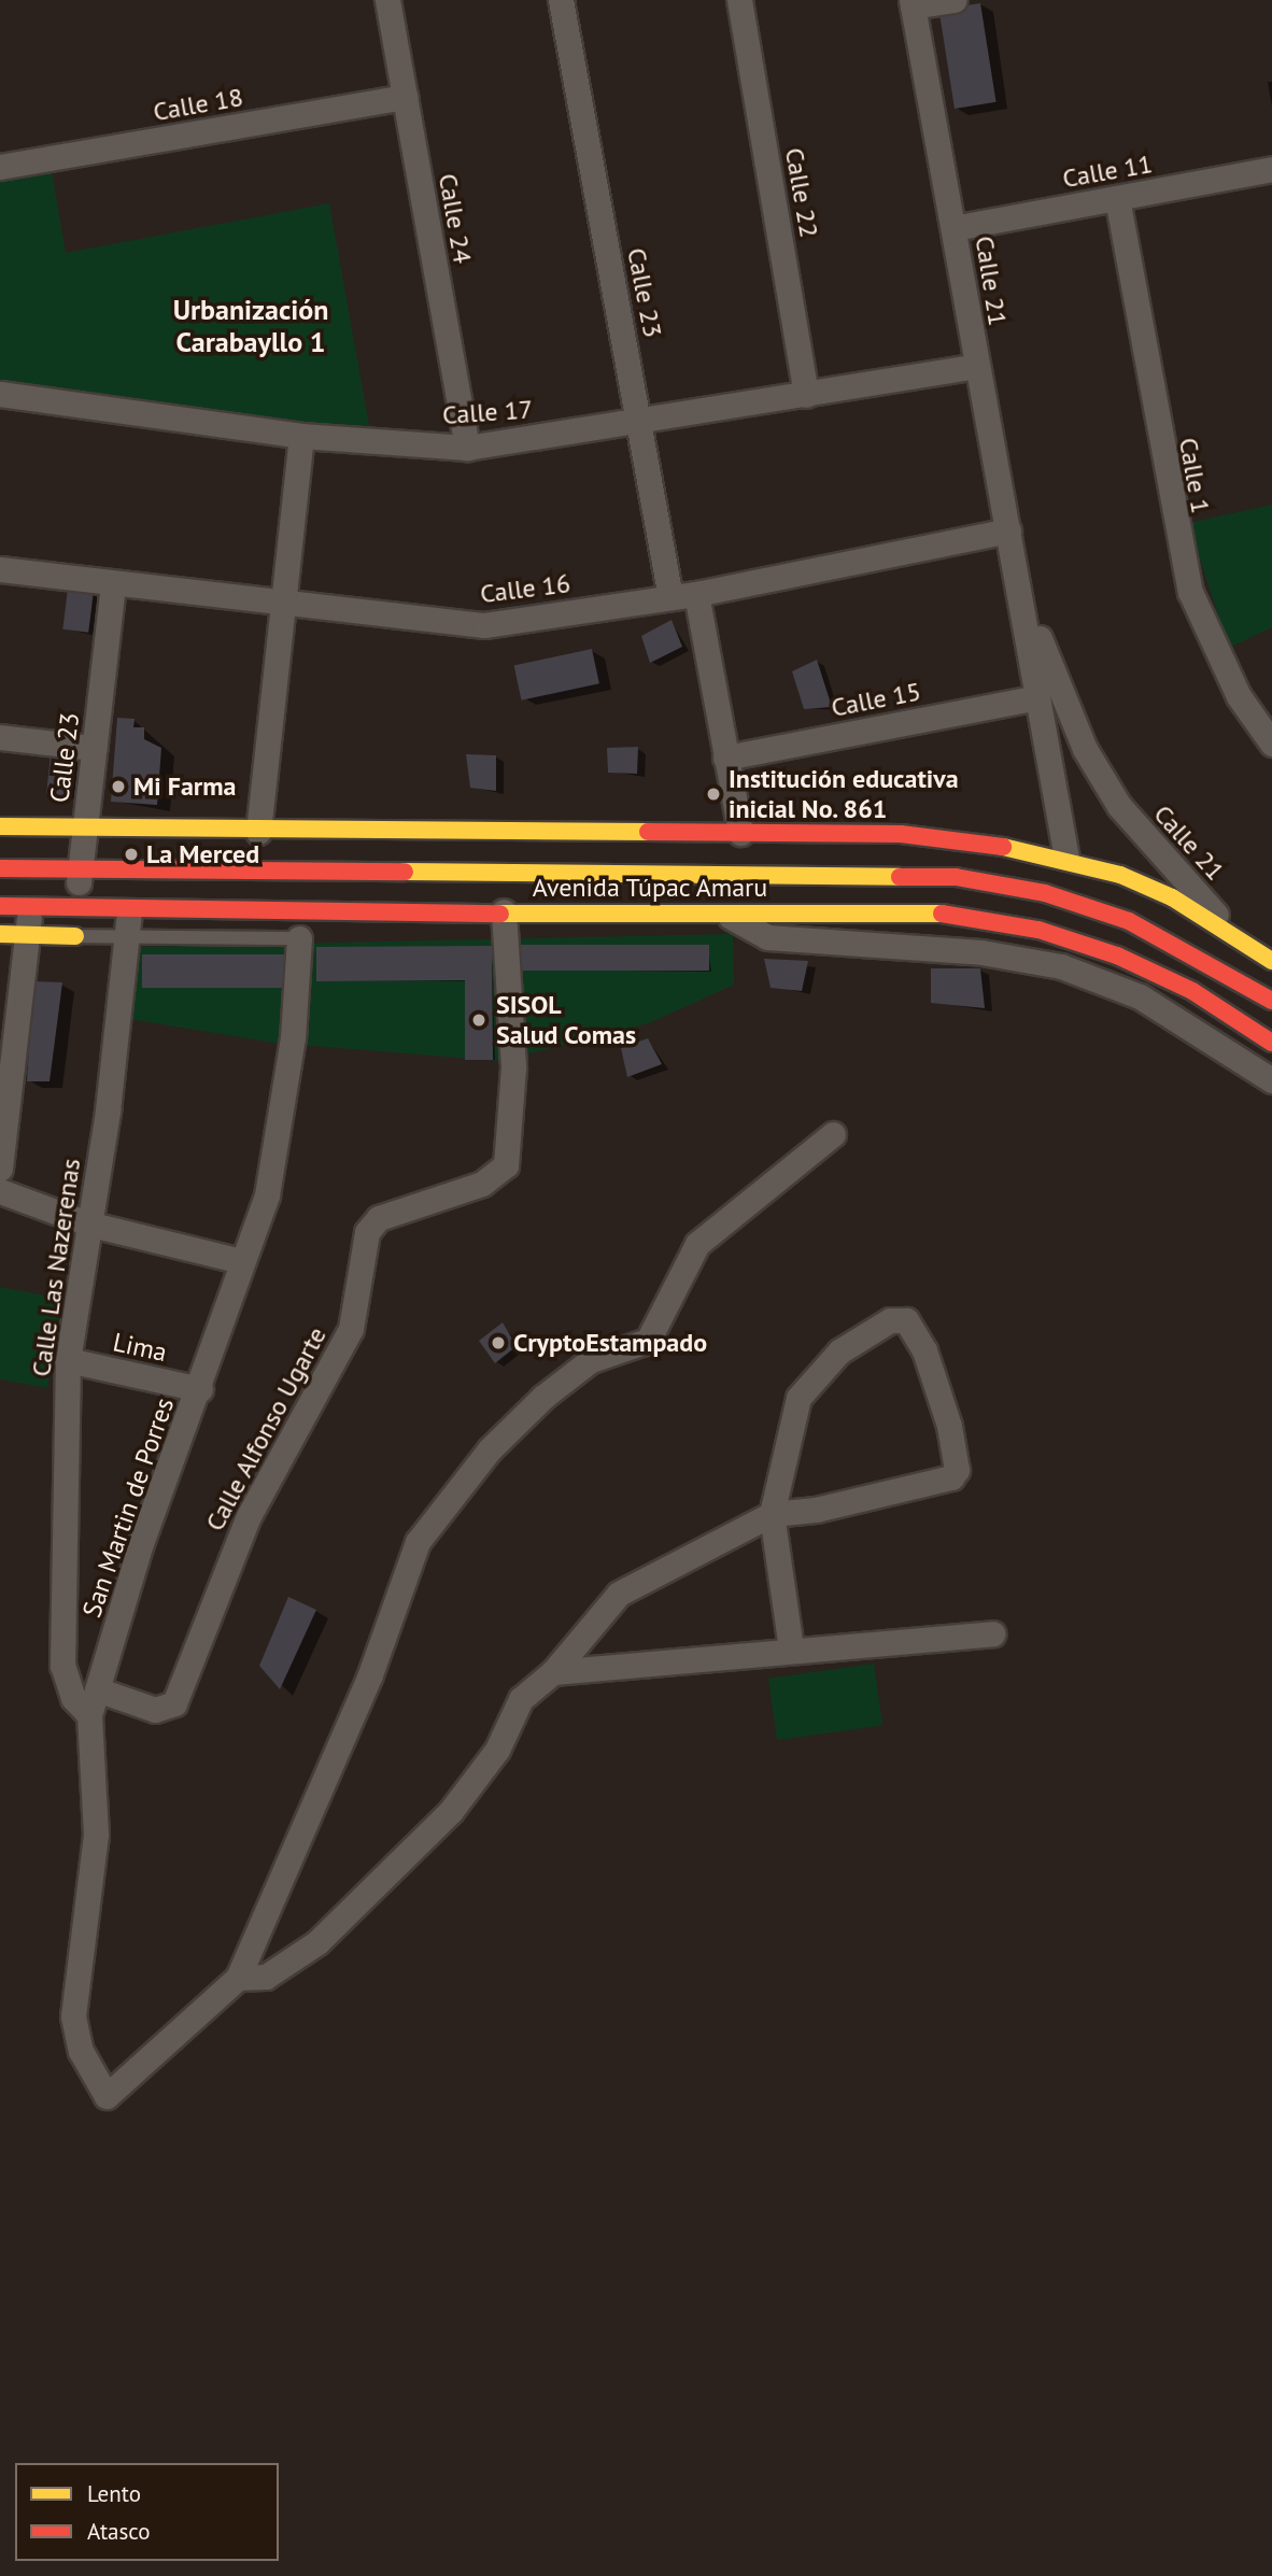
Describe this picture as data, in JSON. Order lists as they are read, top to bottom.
{
  "streets": {
    "main road": ["Avenida Túpac Amaru"],
    "street": [
      "Calle 18",
      "Calle 11",
      "Calle 22",
      "Calle 24",
      "Calle 21",
      "Calle 23",
      "Calle 17",
      "Calle 1",
      "Calle 16",
      "Calle 15",
      "Calle Las Nazerenas",
      "Lima",
      "Calle Alfonso Ugarte",
      "San Martin de Porres"
    ]
  },
  "crossings": [
    ["Calle 18", "Calle 24"],
    ["Calle 11", "Calle 21"],
    ["Calle 11", "Calle 1"],
    ["Calle 22", "Calle 17"],
    ["Calle 24", "Calle 17"],
    ["Calle 21", "Calle 17"],
    ["Calle 21", "Calle 16"],
    ["Calle 21", "Calle 15"],
    ["Calle 21", "Avenida Túpac Amaru"],
    ["Calle 23", "Calle 17"],
    ["Calle 23", "Calle 16"],
    ["Calle 23", "Avenida Túpac Amaru"],
    ["Avenida Túpac Amaru", "Calle Las Nazerenas"],
    ["Avenida Túpac Amaru", "Calle Alfonso Ugarte"],
    ["Calle Las Nazerenas", "Lima"],
    ["Calle Las Nazerenas", "San Martin de Porres"],
    ["Lima", "San Martin de Porres"],
    ["Calle Alfonso Ugarte", "San Martin de Porres"]
  ],
  "districts": ["Urbanización Carabayllo 1"],
  "places": [
    "Mi Farma",
    "Institución educativa inicial No. 861",
    "La Merced",
    "SISOL Salud Comas",
    "CryptoEstampado"
  ],
  "legend": ["Lento", "Atasco"]
}
